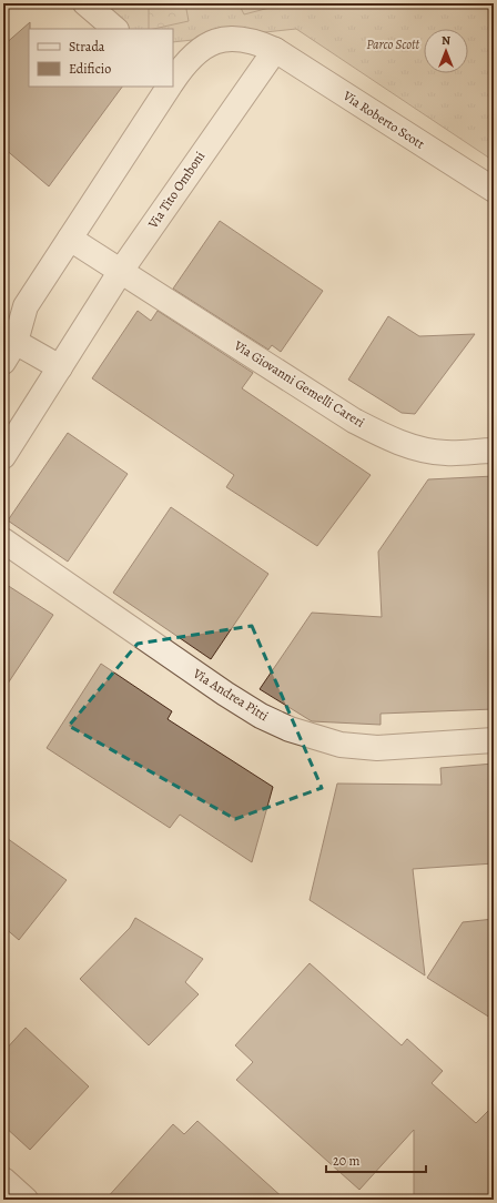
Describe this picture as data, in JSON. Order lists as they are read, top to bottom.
{
  "streets": {
    "street": [
      "Via Roberto Scott",
      "Via Tito Omboni",
      "Via Giovanni Gemelli Careri",
      "Via Andrea Pitti"
    ]
  },
  "crossings": [
    ["Via Roberto Scott", "Via Tito Omboni"],
    ["Via Tito Omboni", "Via Giovanni Gemelli Careri"]
  ],
  "parks": ["Parco Scott"],
  "legend": ["Strada", "Edificio"],
  "scale_bar": "20 m",
  "north": "top"
}
